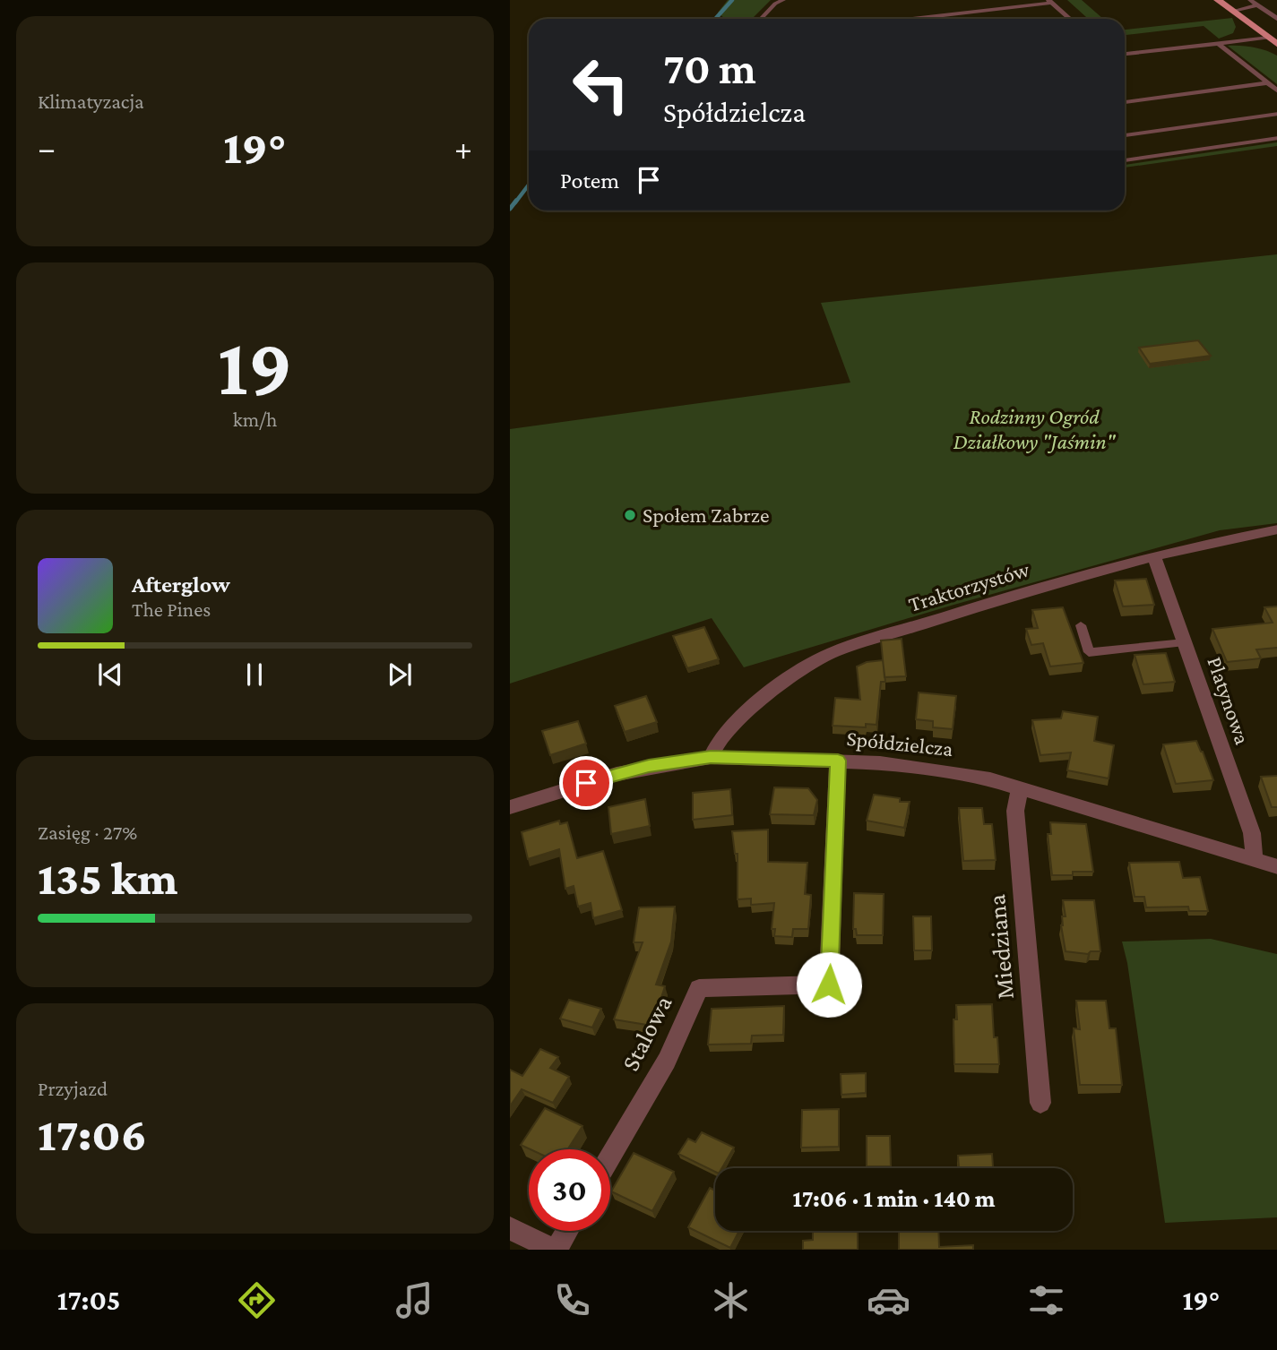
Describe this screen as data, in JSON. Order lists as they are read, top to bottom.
{
  "streets": {
    "street": [
      "Traktorzystów",
      "Platynowa",
      "Spółdzielcza",
      "Miedziana",
      "Stalowa"
    ]
  },
  "crossings": [
    ["Traktorzystów", "Platynowa"],
    ["Traktorzystów", "Spółdzielcza"],
    ["Platynowa", "Spółdzielcza"],
    ["Spółdzielcza", "Miedziana"],
    ["Spółdzielcza", "Stalowa"]
  ],
  "parks": ["Rodzinny Ogród Działkowy \"Jaśmin\""],
  "places": ["Społem Zabrze"],
  "page": {
    "tile": [
      "Klimatyzacja",
      ["19", "km/h"],
      ["Zasięg · 27%", "135 km"],
      ["Przyjazd", "17:06"]
    ],
    "turn": ["70 m", "Spółdzielcza"],
    "heat": ["−", "19°", "+"],
    "then": "Potem",
    "song": ["Afterglow", "The Pines"],
    "limit": "30",
    "trip": "17:06 · 1 min · 140 m",
    "tabs": ["17:05", "19°"]
  }
}
